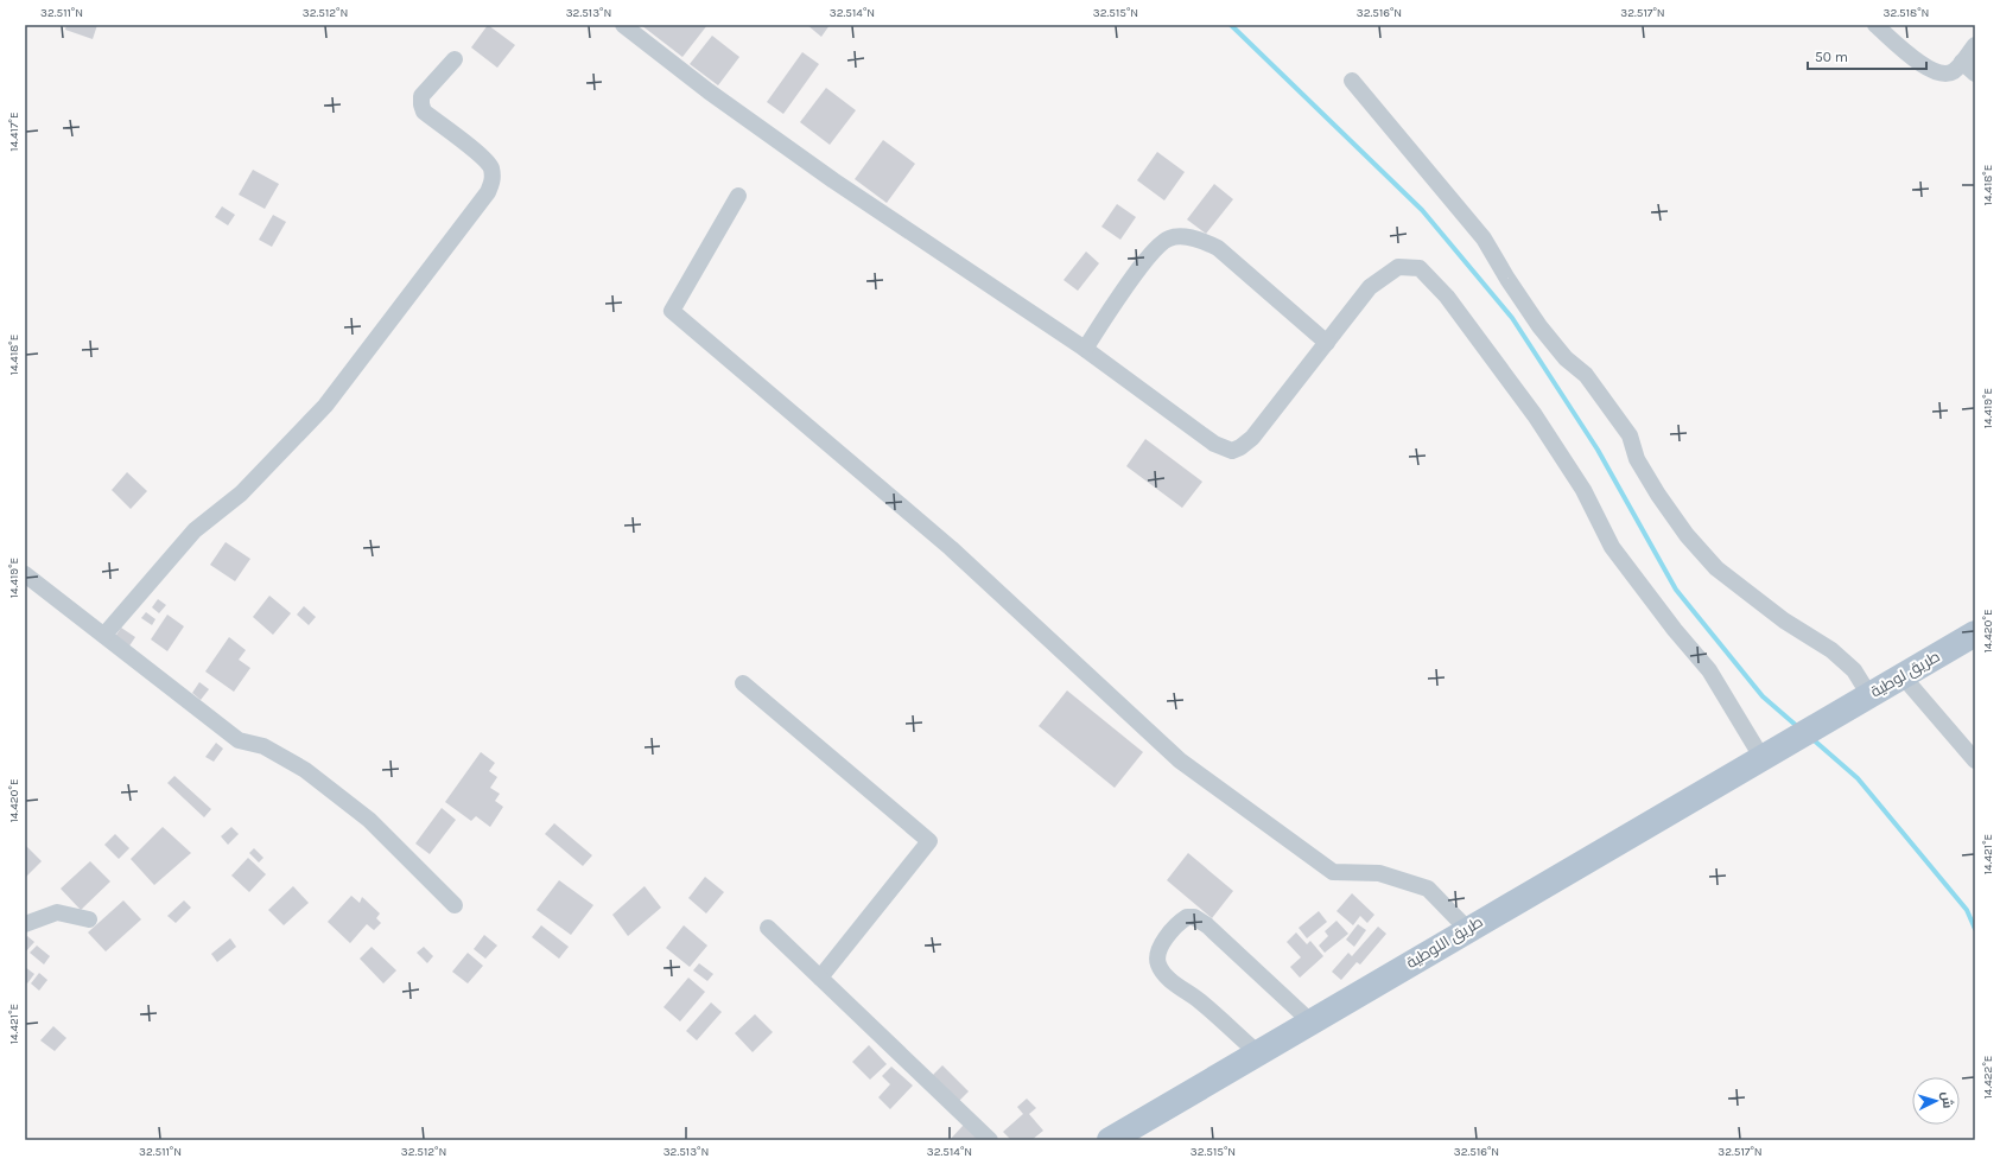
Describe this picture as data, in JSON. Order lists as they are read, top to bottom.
{
  "streets": {
    "main road": ["طريق لوطية", "طريق اللوطية"]
  },
  "crossings": [
    ["طريق لوطية", "طريق اللوطية"]
  ],
  "scale_bar": "50 m",
  "north": "right",
  "coordinates": [
    "32.511°N",
    "32.512°N",
    "32.513°N",
    "32.514°N",
    "32.515°N",
    "32.516°N",
    "32.517°N",
    "32.518°N",
    "14.417°E",
    "14.418°E",
    "14.419°E",
    "14.420°E",
    "14.421°E",
    "14.422°E"
  ]
}
